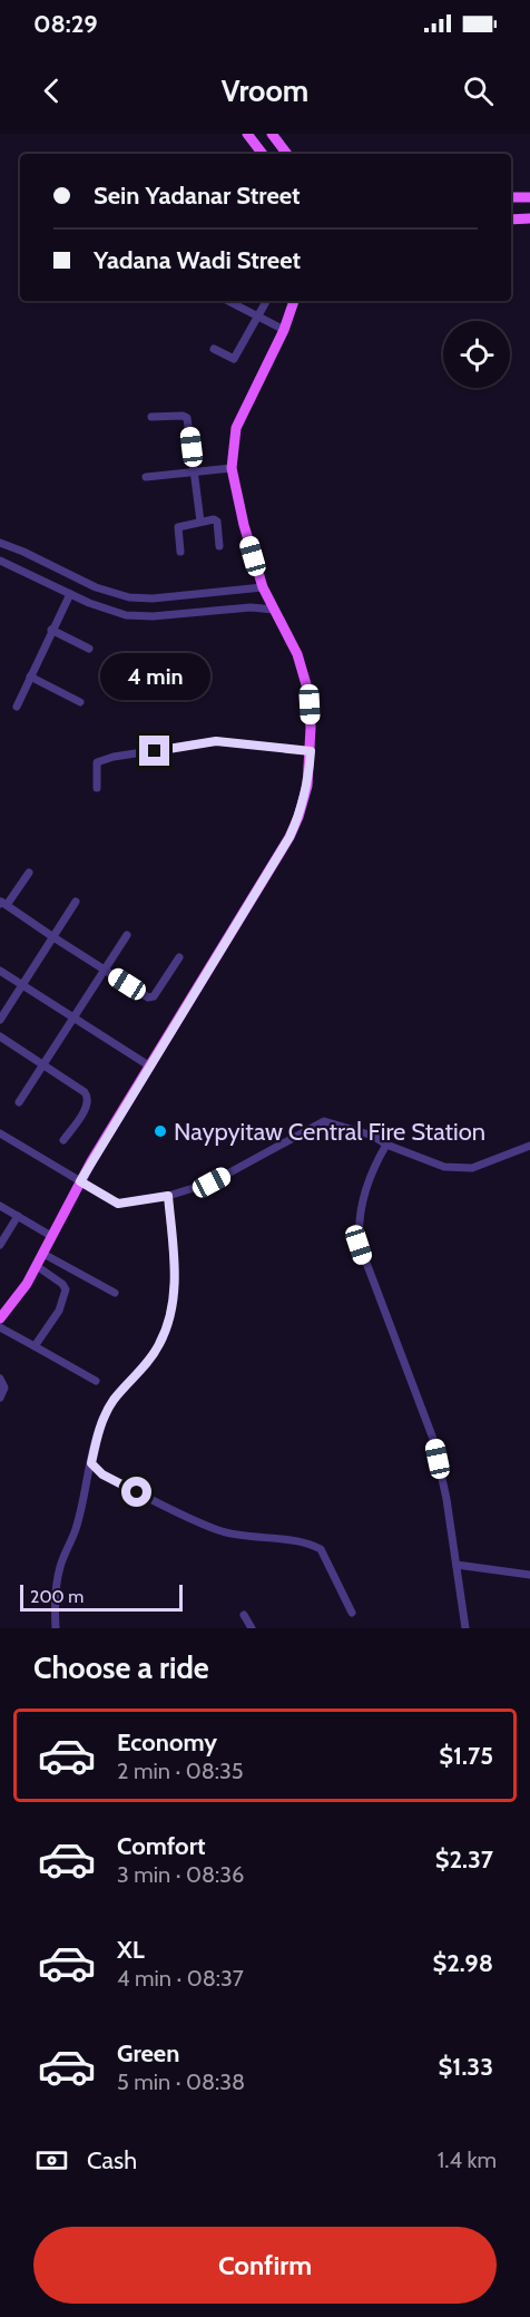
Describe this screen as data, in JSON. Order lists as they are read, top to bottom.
{
  "places": ["Naypyitaw Central Fire Station"],
  "scale_bar": "200 m",
  "page": {
    "status": "08:29",
    "header": "Vroom",
    "banner": ["Sein Yadanar Street", "Yadana Wadi Street"],
    "bubble": "4 min",
    "scale": "200 m",
    "heading": "Choose a ride",
    "list": [
      {
        "name": "Economy",
        "note": "2 min · 08:35",
        "value": "$1.75"
      },
      {
        "name": "Comfort",
        "note": "3 min · 08:36",
        "value": "$2.37"
      },
      {
        "name": "XL",
        "note": "4 min · 08:37",
        "value": "$2.98"
      },
      {
        "name": "Green",
        "note": "5 min · 08:38",
        "value": "$1.33"
      }
    ],
    "pay": ["Cash", "1.4 km"],
    "buttons": "Confirm"
  }
}
